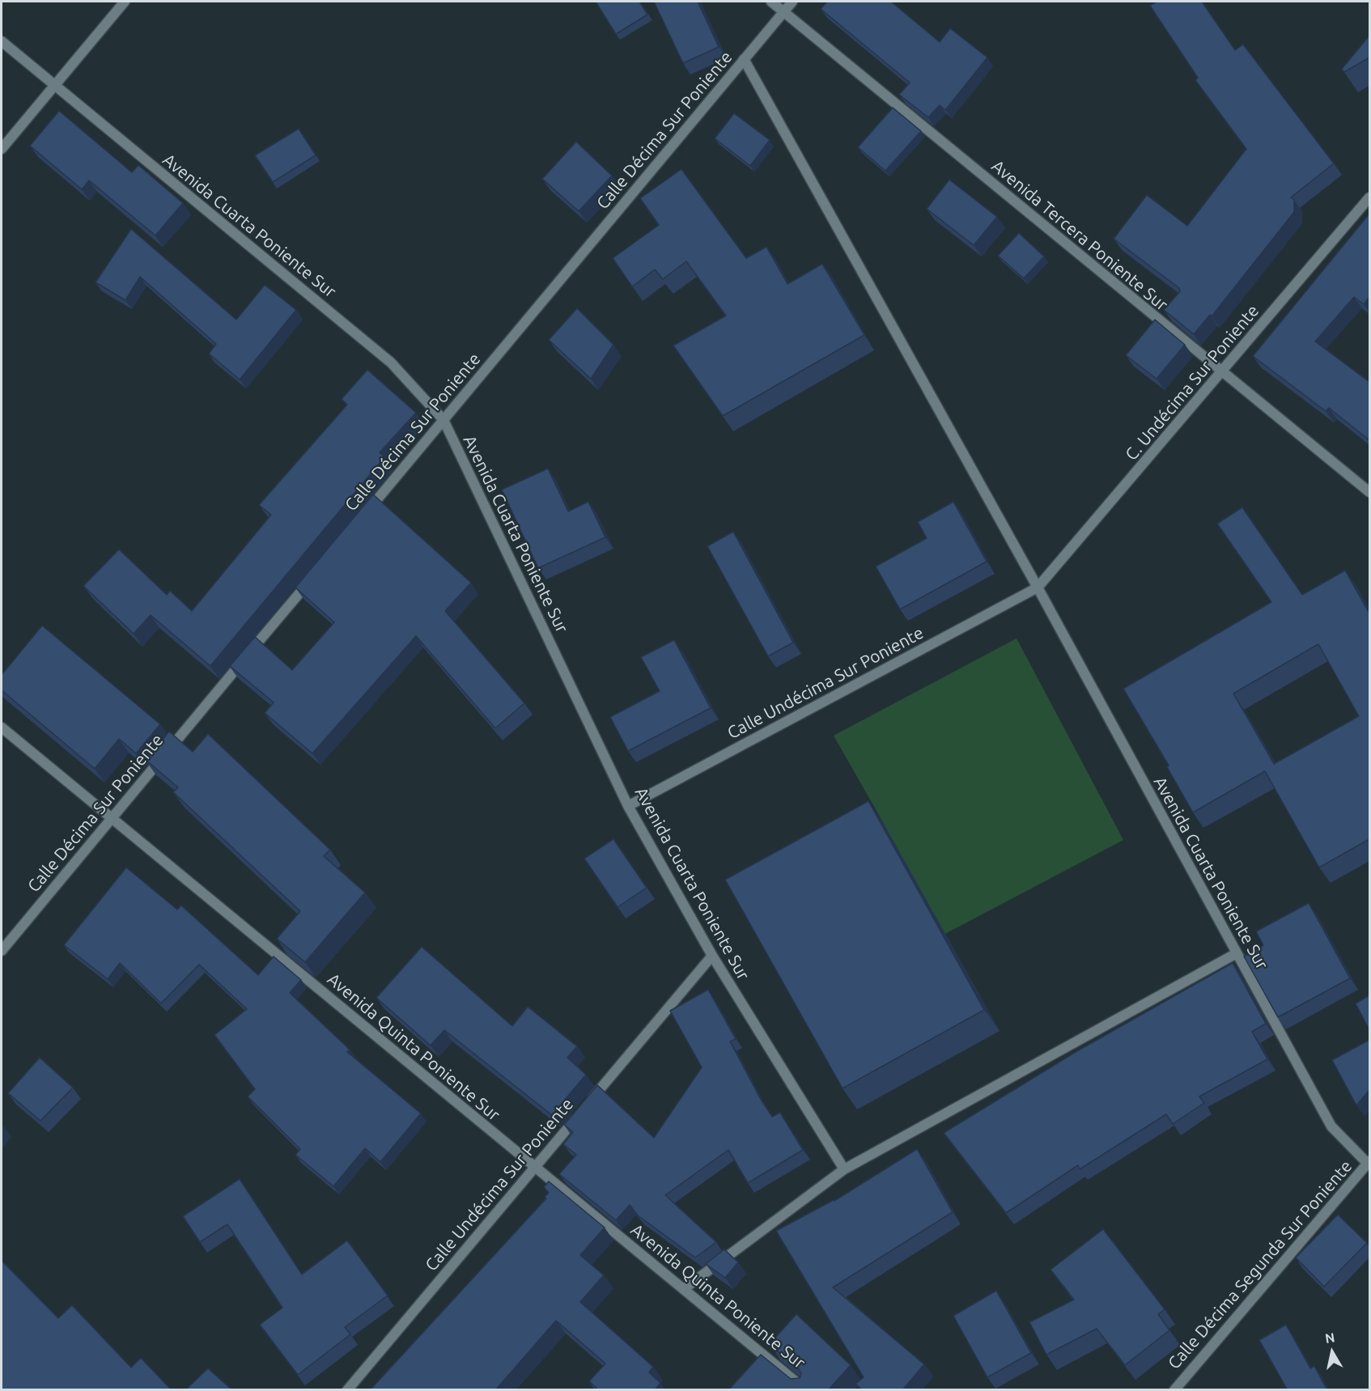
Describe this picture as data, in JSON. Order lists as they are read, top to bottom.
{
  "streets": {
    "street": [
      "Calle Décima Sur Poniente",
      "Avenida Cuarta Poniente Sur",
      "Avenida Tercera Poniente Sur",
      "C. Undécima Sur Poniente",
      "Calle Undécima Sur Poniente",
      "Avenida Quinta Poniente Sur",
      "Calle Décima Segunda Sur Poniente"
    ]
  },
  "crossings": [
    ["Calle Décima Sur Poniente", "Avenida Cuarta Poniente Sur"],
    ["Calle Décima Sur Poniente", "Avenida Tercera Poniente Sur"],
    ["Calle Décima Sur Poniente", "Avenida Quinta Poniente Sur"],
    ["Avenida Cuarta Poniente Sur", "C. Undécima Sur Poniente"],
    ["Avenida Cuarta Poniente Sur", "Calle Undécima Sur Poniente"],
    ["Avenida Cuarta Poniente Sur", "Calle Décima Segunda Sur Poniente"],
    ["Avenida Tercera Poniente Sur", "C. Undécima Sur Poniente"],
    ["C. Undécima Sur Poniente", "Calle Undécima Sur Poniente"],
    ["Calle Undécima Sur Poniente", "Avenida Quinta Poniente Sur"]
  ],
  "north": "top"
}
